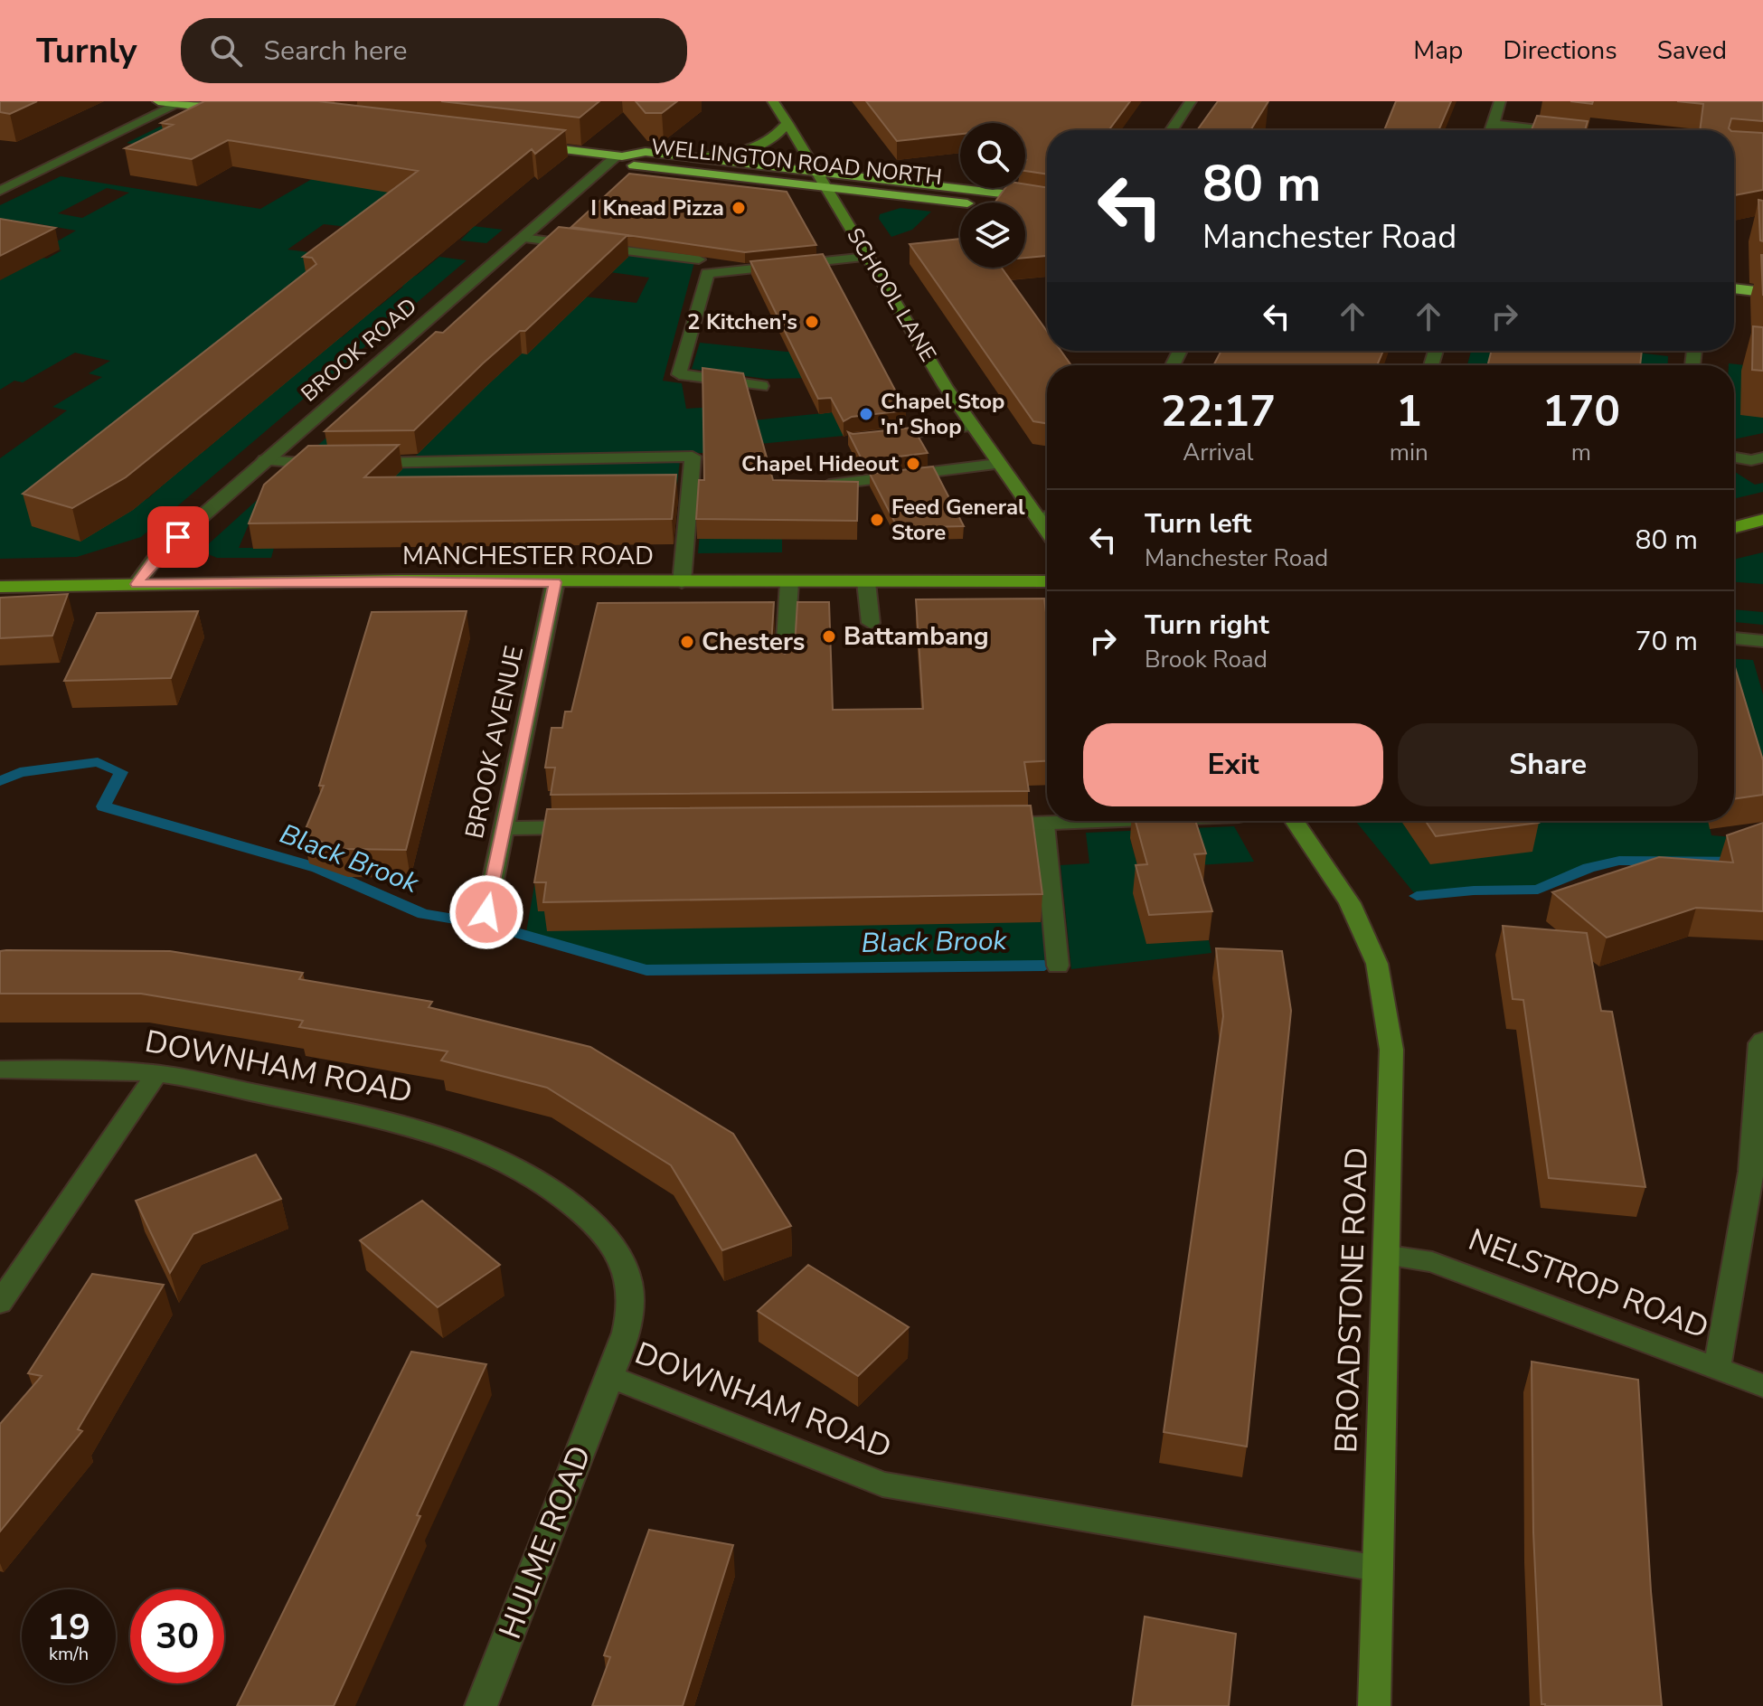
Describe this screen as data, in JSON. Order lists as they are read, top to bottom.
{
  "streets": {
    "highway": ["WELLINGTON ROAD NORTH"],
    "main road": ["SCHOOL LANE", "MANCHESTER ROAD", "BROADSTONE ROAD"],
    "street": [
      "BROOK ROAD",
      "BROOK AVENUE",
      "DOWNHAM ROAD",
      "NELSTROP ROAD",
      "HULME ROAD"
    ]
  },
  "crossings": [
    ["WELLINGTON ROAD NORTH", "SCHOOL LANE"],
    ["WELLINGTON ROAD NORTH", "BROOK ROAD"],
    ["BROOK ROAD", "MANCHESTER ROAD"],
    ["MANCHESTER ROAD", "BROOK AVENUE"],
    ["DOWNHAM ROAD", "BROADSTONE ROAD"],
    ["DOWNHAM ROAD", "HULME ROAD"],
    ["NELSTROP ROAD", "BROADSTONE ROAD"]
  ],
  "water": ["Black Brook"],
  "places": [
    "I Knead Pizza",
    "2 Kitchen's",
    "Chapel Stop 'n' Shop",
    "Chapel Hideout",
    "Feed General Store",
    "Battambang",
    "Chesters"
  ],
  "page": {
    "header": "Turnly",
    "search": "Search here",
    "nav": ["Map", "Directions", "Saved"],
    "turn": ["80 m", "Manchester Road"],
    "eta": [
      "22:17",
      "Arrival",
      "1",
      "min",
      "170",
      "m"
    ],
    "list": [
      {
        "name": "Turn left",
        "note": "Manchester Road",
        "value": "80 m"
      },
      {
        "name": "Turn right",
        "note": "Brook Road",
        "value": "70 m"
      }
    ],
    "buttons": ["Exit", "Share"],
    "speed": "19 km/h",
    "limit": "30"
  }
}
